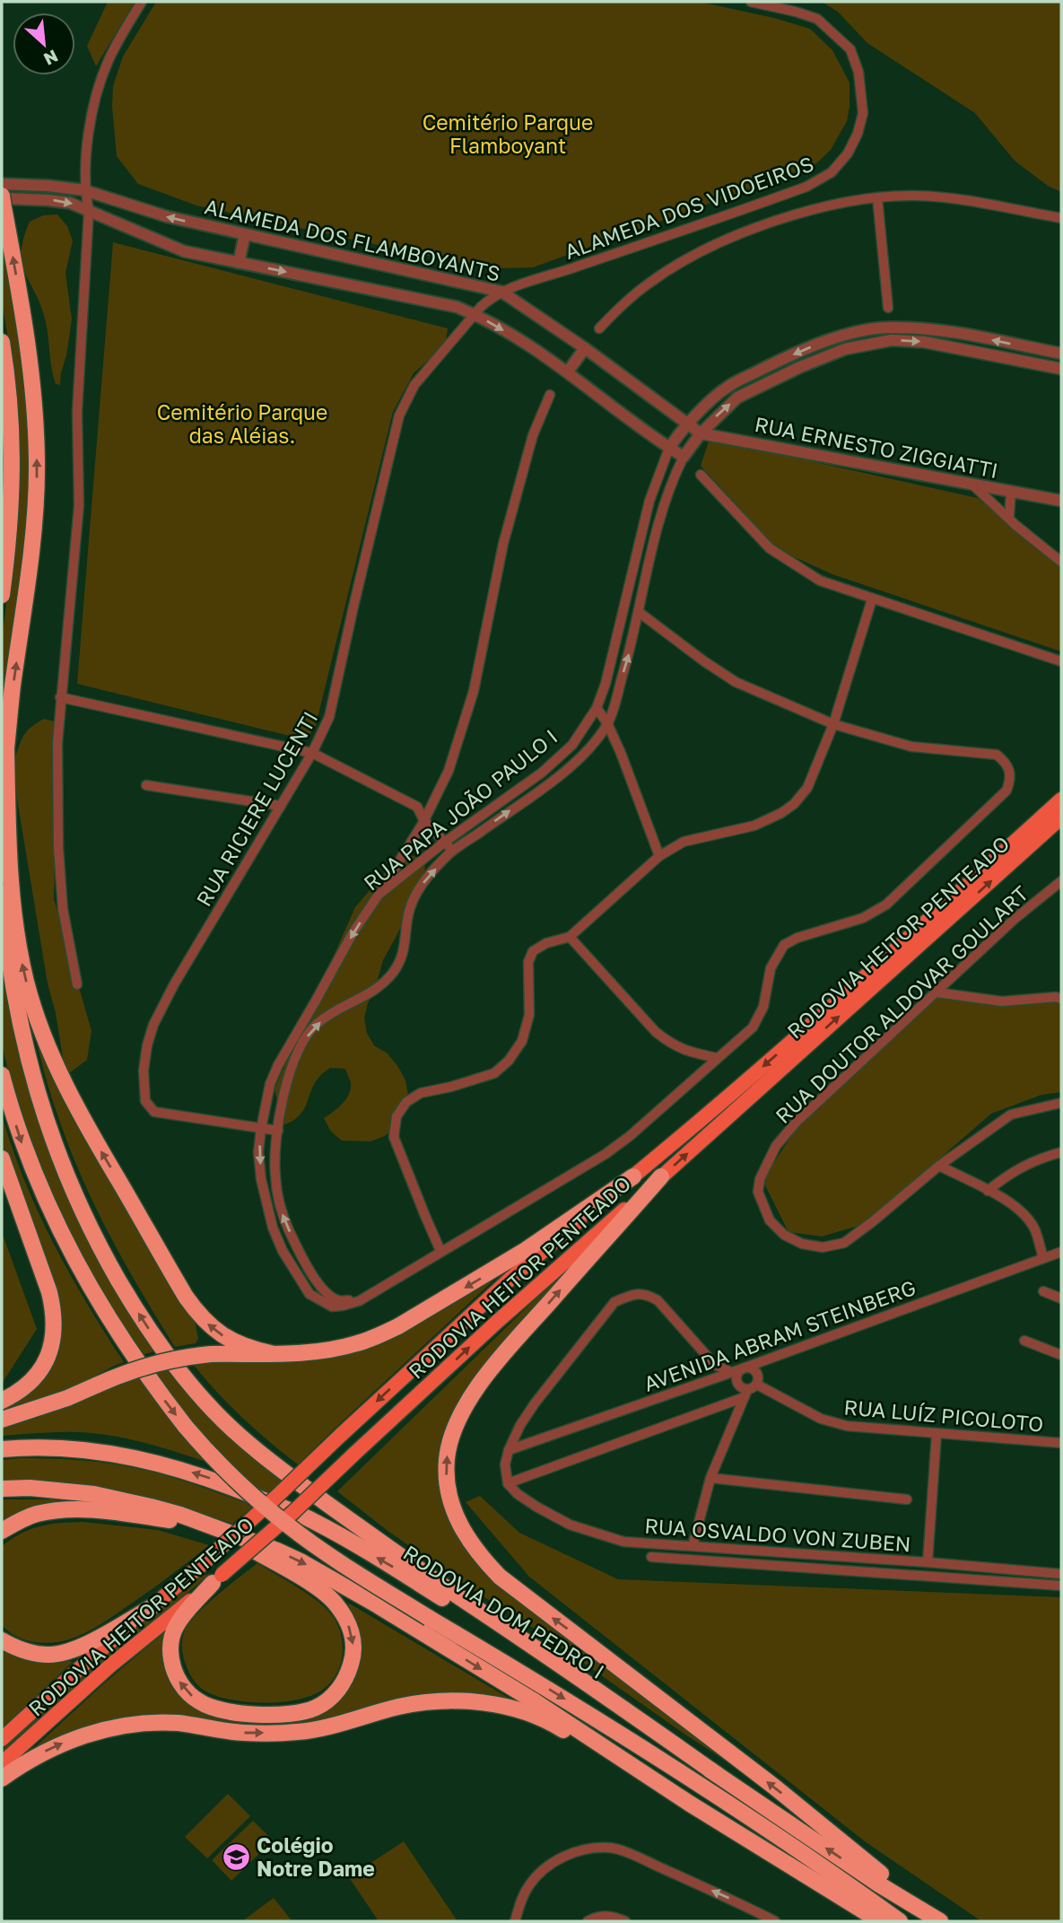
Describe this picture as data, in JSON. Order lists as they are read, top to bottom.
{
  "streets": {
    "highway": ["RODOVIA DOM PEDRO I"],
    "main road": ["RODOVIA HEITOR PENTEADO"],
    "street": [
      "ALAMEDA DOS VIDOEIROS",
      "ALAMEDA DOS FLAMBOYANTS",
      "RUA ERNESTO ZIGGIATTI",
      "RUA RICIERE LUCENTI",
      "RUA PAPA JOÃO PAULO I",
      "RUA DOUTOR ALDOVAR GOULART",
      "AVENIDA ABRAM STEINBERG",
      "RUA LUÍZ PICOLOTO",
      "RUA OSVALDO VON ZUBEN"
    ]
  },
  "crossings": [
    ["ALAMEDA DOS VIDOEIROS", "ALAMEDA DOS FLAMBOYANTS"],
    ["ALAMEDA DOS VIDOEIROS", "RUA RICIERE LUCENTI"],
    ["ALAMEDA DOS FLAMBOYANTS", "RUA ERNESTO ZIGGIATTI"],
    ["ALAMEDA DOS FLAMBOYANTS", "RUA RICIERE LUCENTI"],
    ["ALAMEDA DOS FLAMBOYANTS", "RUA PAPA JOÃO PAULO I"],
    ["RUA ERNESTO ZIGGIATTI", "RUA PAPA JOÃO PAULO I"],
    ["RUA RICIERE LUCENTI", "RUA PAPA JOÃO PAULO I"],
    ["AVENIDA ABRAM STEINBERG", "RUA LUÍZ PICOLOTO"]
  ],
  "parks": ["Cemitério Parque Flamboyant", "Cemitério Parque das Aléias."],
  "places": {
    "school or university": ["Colégio Notre Dame"]
  },
  "north": "bottom right"
}
